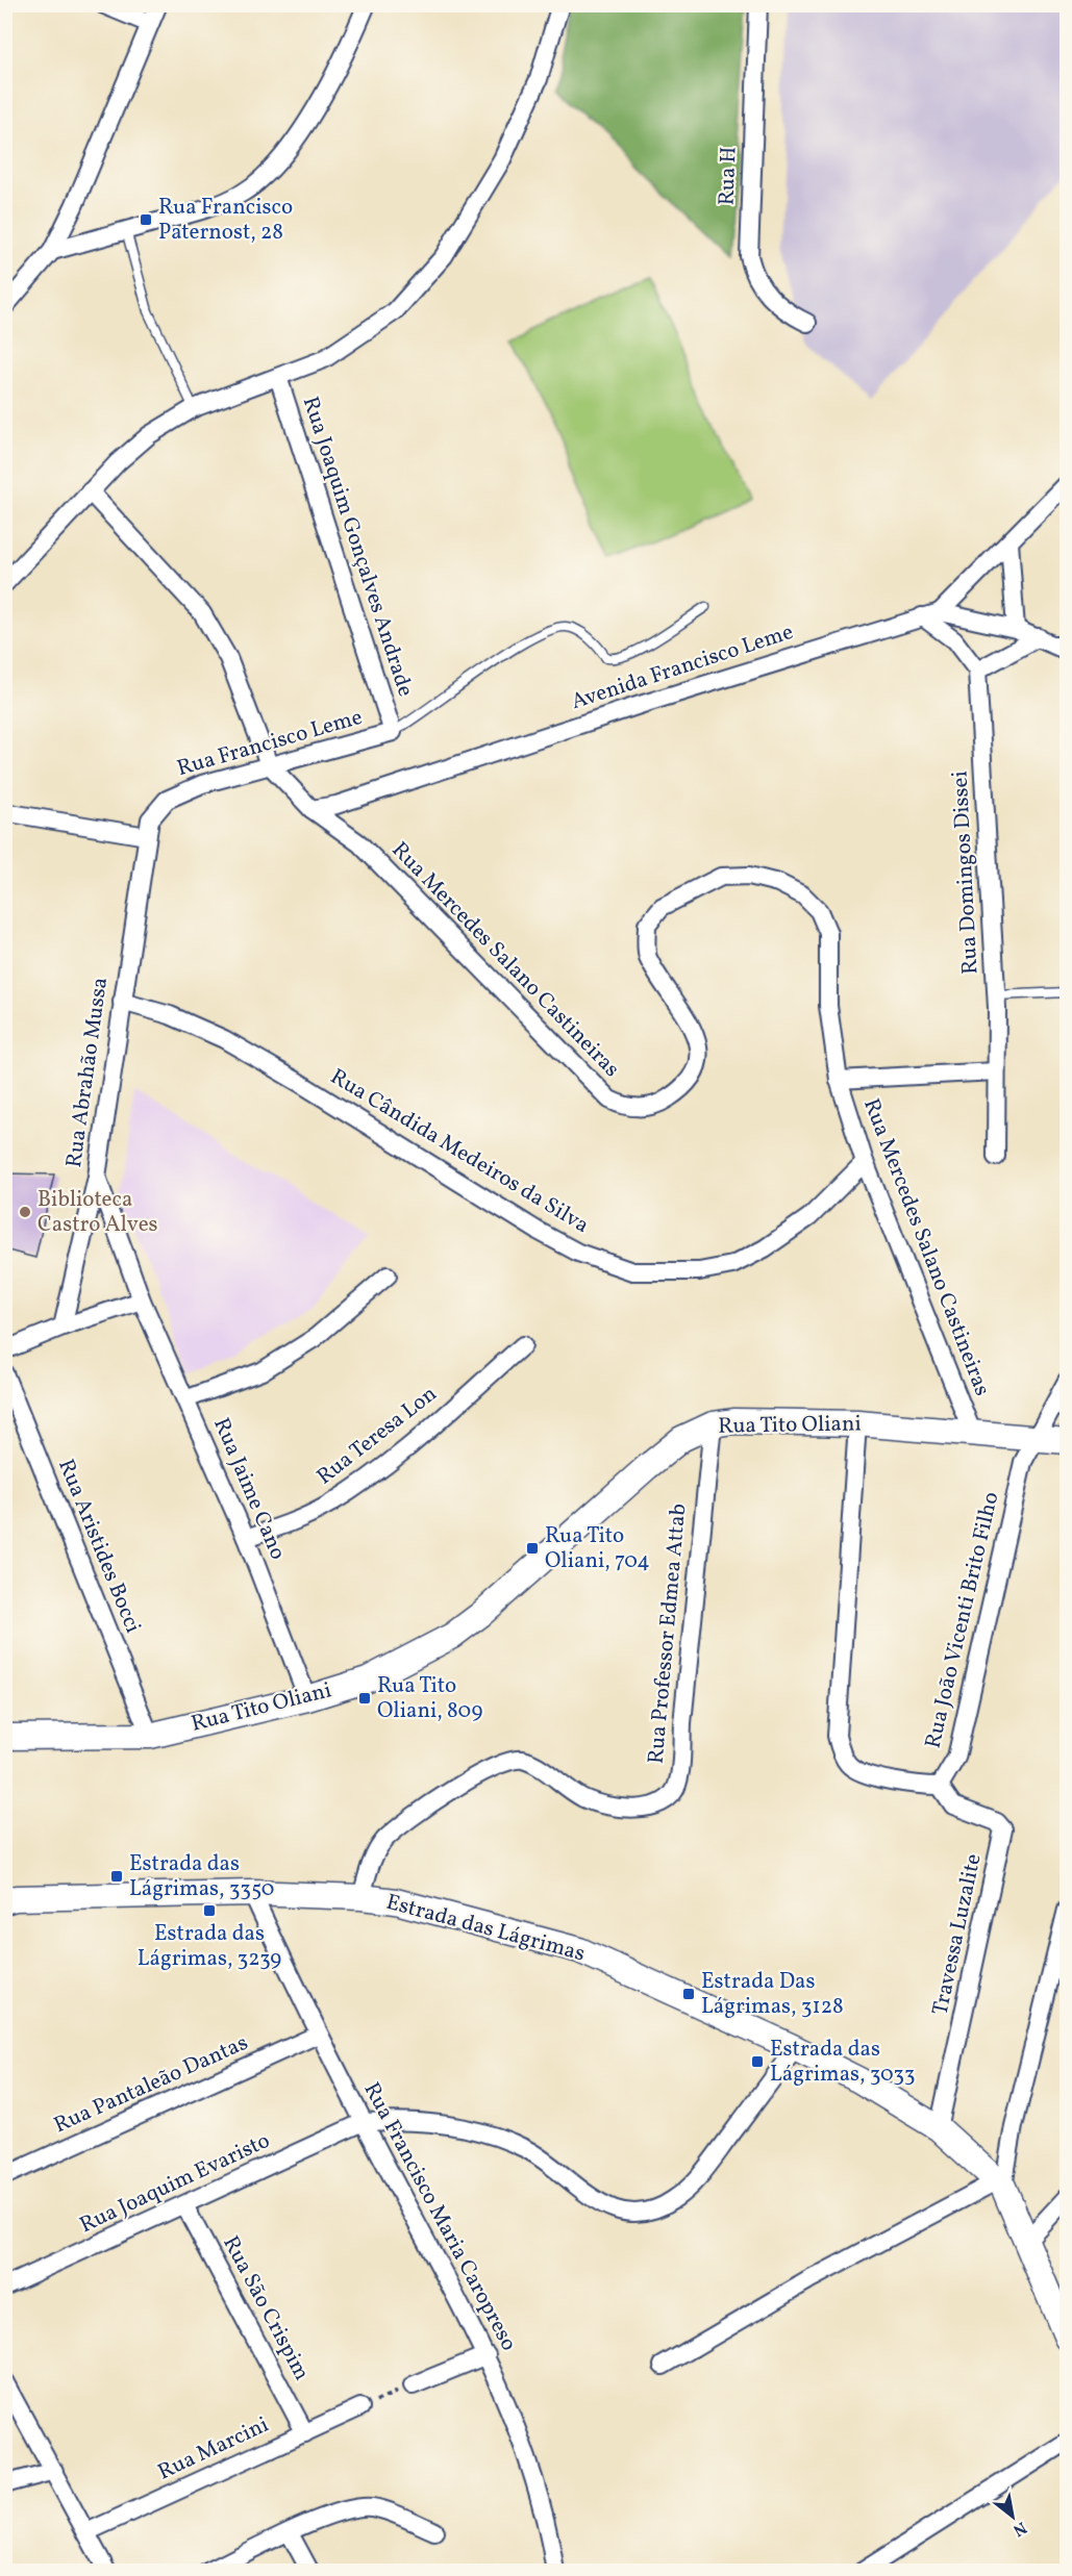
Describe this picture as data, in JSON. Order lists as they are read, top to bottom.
{
  "streets": {
    "main road": ["Rua Tito Oliani", "Estrada das Lágrimas"],
    "street": [
      "Rua H",
      "Rua Joaquim Gonçalves Andrade",
      "Avenida Francisco Leme",
      "Rua Francisco Leme",
      "Rua Domingos Dissei",
      "Rua Mercedes Salano Castineiras",
      "Rua Abrahão Mussa",
      "Rua Cândida Medeiros da Silva",
      "Rua Teresa Lon",
      "Rua Jaime Cano",
      "Rua Aristides Bocci",
      "Rua João Vicenti Brito Filho",
      "Rua Professor Edmea Attab",
      "Travessa Luzalite",
      "Rua Pantaleão Dantas",
      "Rua Joaquim Evaristo",
      "Rua Francisco Maria Caropreso",
      "Rua São Crispim",
      "Rua Marcini"
    ]
  },
  "crossings": [
    ["Rua Joaquim Gonçalves Andrade", "Rua Francisco Leme"],
    ["Avenida Francisco Leme", "Rua Mercedes Salano Castineiras"],
    ["Rua Francisco Leme", "Rua Mercedes Salano Castineiras"],
    ["Rua Francisco Leme", "Rua Abrahão Mussa"],
    ["Rua Mercedes Salano Castineiras", "Rua Cândida Medeiros da Silva"],
    ["Rua Mercedes Salano Castineiras", "Rua Tito Oliani"],
    ["Rua Abrahão Mussa", "Rua Cândida Medeiros da Silva"],
    ["Rua Abrahão Mussa", "Rua Jaime Cano"],
    ["Rua Tito Oliani", "Rua Jaime Cano"],
    ["Rua Tito Oliani", "Rua Aristides Bocci"],
    ["Rua Tito Oliani", "Rua João Vicenti Brito Filho"],
    ["Rua Tito Oliani", "Rua Professor Edmea Attab"],
    ["Rua Teresa Lon", "Rua Jaime Cano"],
    ["Rua João Vicenti Brito Filho", "Travessa Luzalite"],
    ["Rua Professor Edmea Attab", "Estrada das Lágrimas"],
    ["Estrada das Lágrimas", "Travessa Luzalite"],
    ["Estrada das Lágrimas", "Rua Francisco Maria Caropreso"],
    ["Rua Pantaleão Dantas", "Rua Francisco Maria Caropreso"],
    ["Rua Joaquim Evaristo", "Rua Francisco Maria Caropreso"],
    ["Rua Joaquim Evaristo", "Rua São Crispim"],
    ["Rua São Crispim", "Rua Marcini"]
  ],
  "places": {
    "transit": [
      "Rua Francisco Paternost, 28",
      "Rua Tito Oliani, 704",
      "Rua Tito Oliani, 809",
      "Estrada das Lágrimas, 3350",
      "Estrada das Lágrimas, 3239",
      "Estrada Das Lágrimas, 3128",
      "Estrada das Lágrimas, 3033"
    ],
    "other": ["Biblioteca Castro Alves"]
  },
  "north": "bottom right"
}
